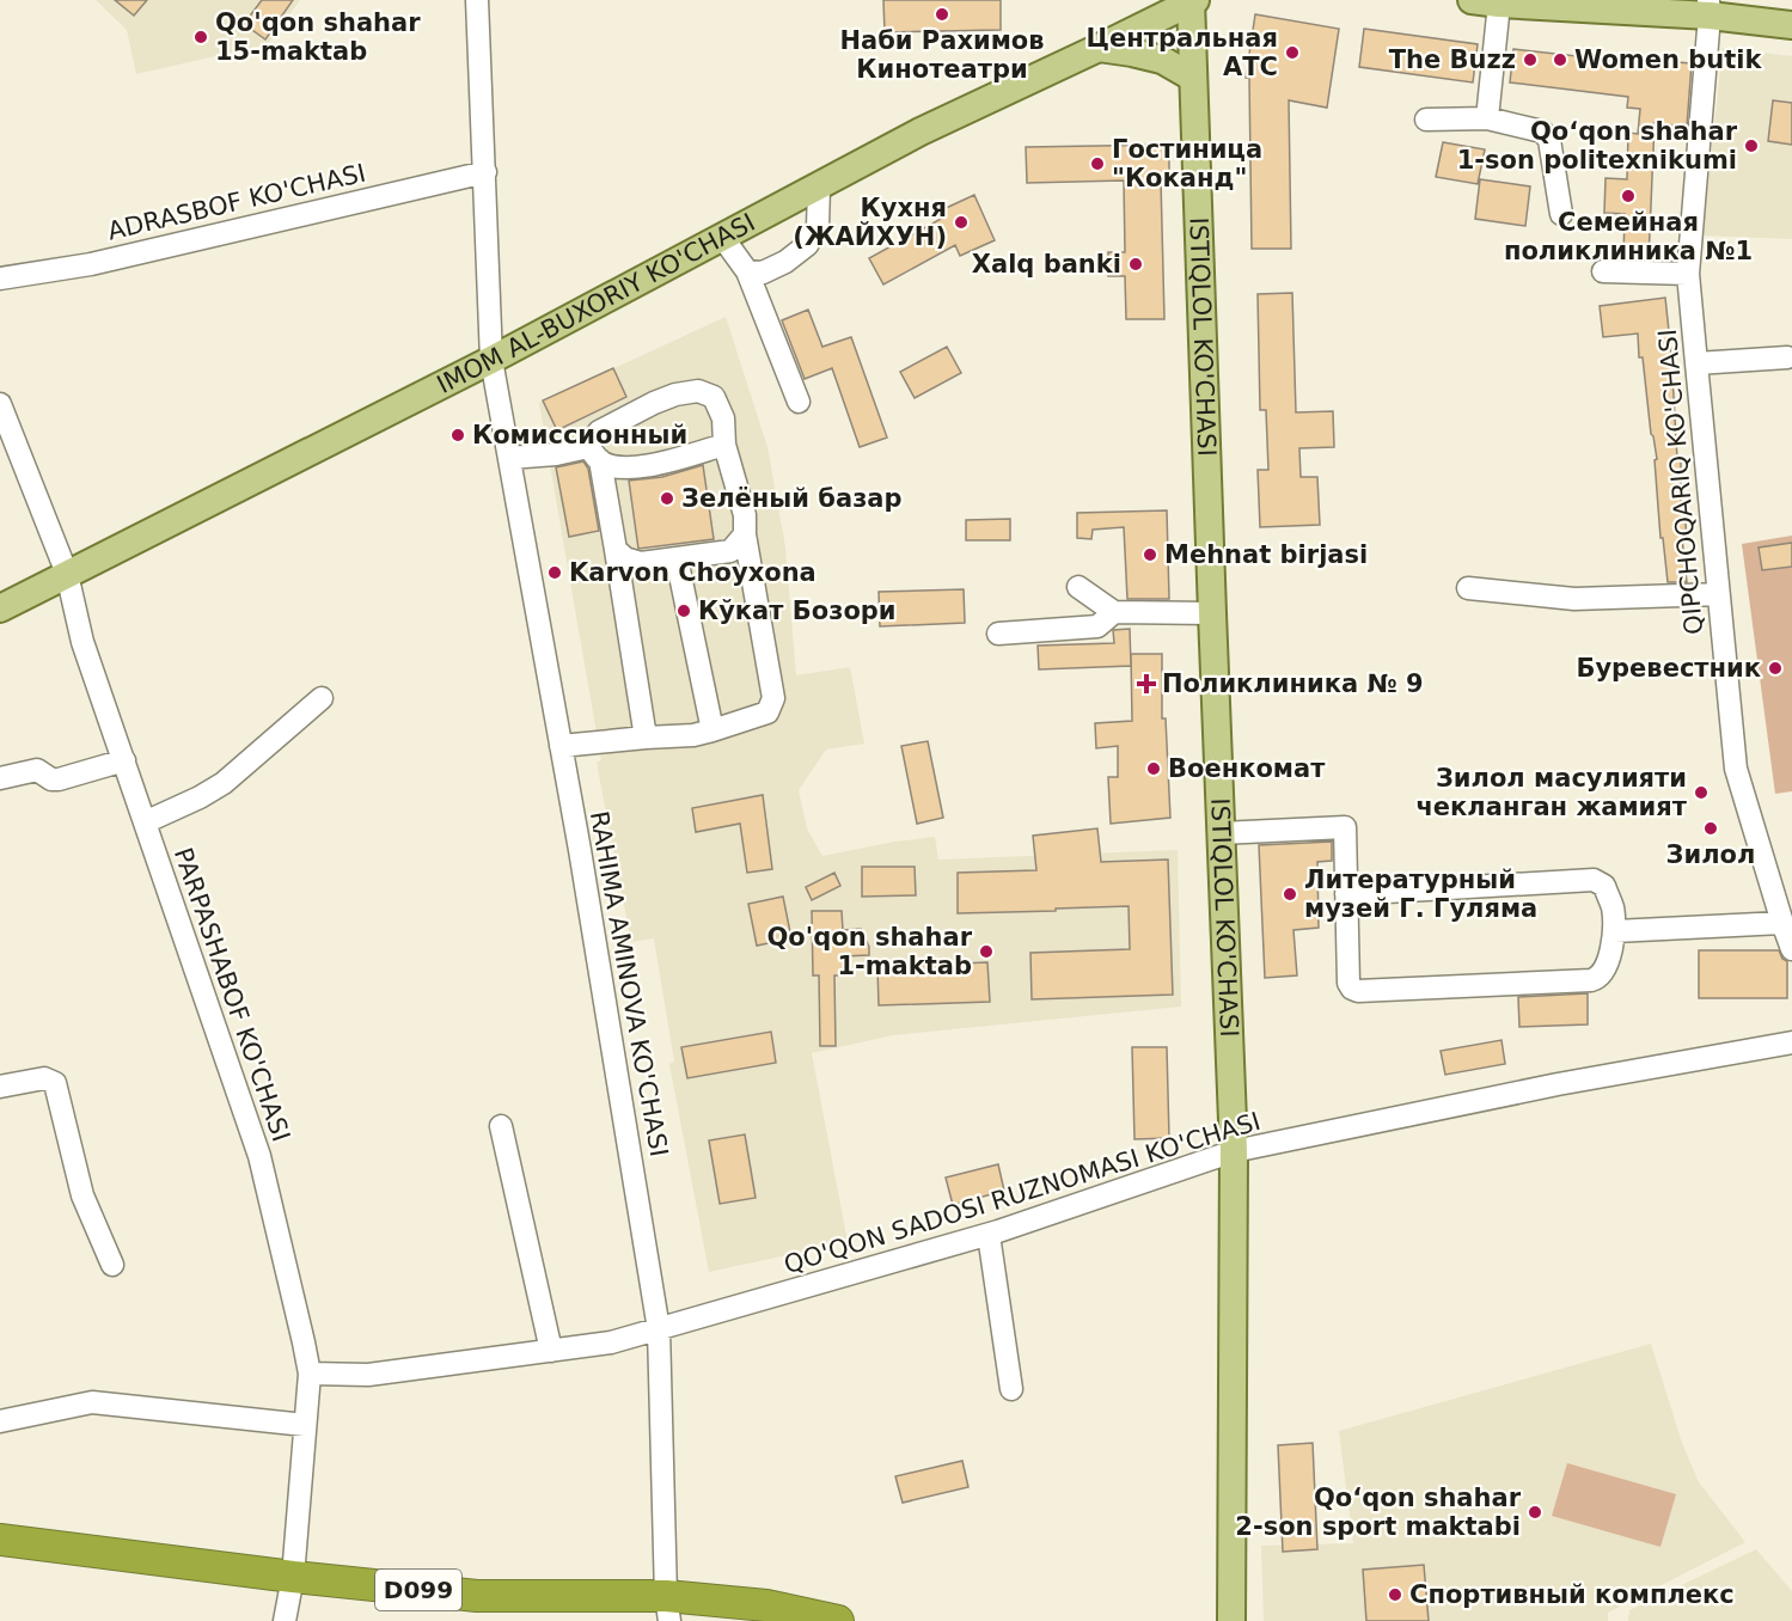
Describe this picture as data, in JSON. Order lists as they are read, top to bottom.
{
  "streets": {
    "highway": ["D099"],
    "main road": ["IMOM AL-BUXORIY KO'CHASI", "ISTIQLOL KO'CHASI"],
    "street": [
      "ADRASBOF KO'CHASI",
      "QIPCHOQARIQ KO'CHASI",
      "RAHIMA AMINOVA KO'CHASI",
      "PARPASHABOF KO'CHASI",
      "QO'QON SADOSI RUZNOMASI KO'CHASI"
    ]
  },
  "crossings": [
    ["ADRASBOF KO'CHASI", "RAHIMA AMINOVA KO'CHASI"],
    ["IMOM AL-BUXORIY KO'CHASI", "ISTIQLOL KO'CHASI"],
    ["IMOM AL-BUXORIY KO'CHASI", "RAHIMA AMINOVA KO'CHASI"],
    ["IMOM AL-BUXORIY KO'CHASI", "PARPASHABOF KO'CHASI"],
    ["ISTIQLOL KO'CHASI", "QO'QON SADOSI RUZNOMASI KO'CHASI"],
    ["RAHIMA AMINOVA KO'CHASI", "QO'QON SADOSI RUZNOMASI KO'CHASI"],
    ["RAHIMA AMINOVA KO'CHASI", "D099"],
    ["PARPASHABOF KO'CHASI", "QO'QON SADOSI RUZNOMASI KO'CHASI"],
    ["PARPASHABOF KO'CHASI", "D099"]
  ],
  "places": {
    "other": [
      "Наби Рахимов Кинотеатри",
      "Qo'qon shahar 15-maktab",
      "Центральная АТС",
      "The Buzz",
      "Women butik",
      "Qoʻqon shahar 1-son politexnikumi",
      "Гостиница \"Коканд\"",
      "Семейная поликлиника №1",
      "Кухня (ЖАЙХУН)",
      "Xalq banki",
      "Комиссионный",
      "Зелёный базар",
      "Mehnat birjasi",
      "Karvon Choyxona",
      "Кўкат Бозори",
      "Буревестник",
      "Военкомат",
      "Зилол масулияти чекланган жамият",
      "Зилол",
      "Литературный музей Г. Гуляма",
      "Qo'qon shahar 1-maktab",
      "Qo‘qon shahar 2-son sport maktabi",
      "Спортивный комплекс"
    ],
    "health": ["Поликлиника № 9"]
  }
}
